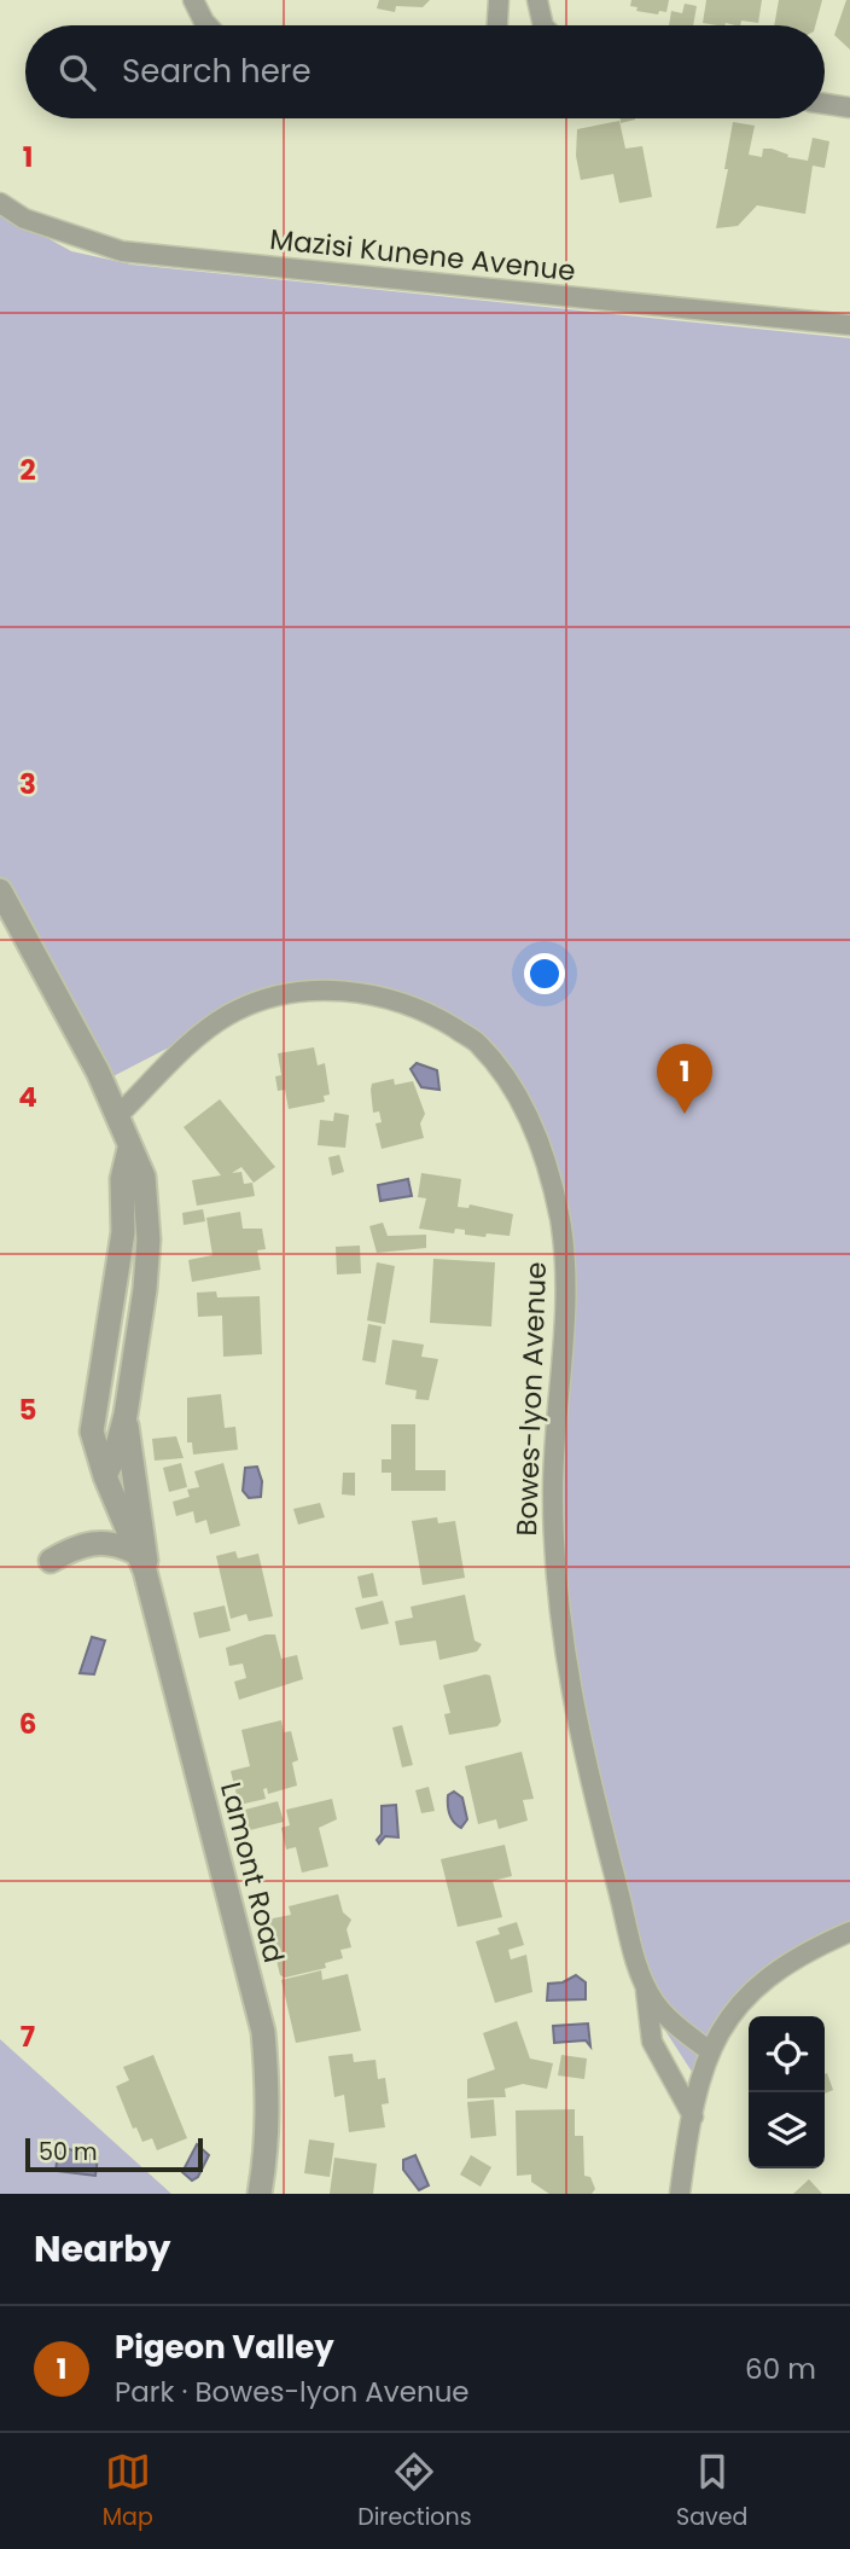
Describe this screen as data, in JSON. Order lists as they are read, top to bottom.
{
  "streets": {
    "street": ["Mazisi Kunene Avenue", "Bowes-lyon Avenue", "Lamont Road"]
  },
  "scale_bar": "50 m",
  "page": {
    "search": "Search here",
    "pins": "1",
    "scale": "50 m",
    "heading": "Nearby",
    "list": [
      {
        "mark": "1",
        "name": "Pigeon Valley",
        "note": "Park · Bowes-lyon Avenue",
        "value": "60 m"
      }
    ],
    "nav": ["Map", "Directions", "Saved"]
  },
  "grid": {
    "rows": [
      "1",
      "2",
      "3",
      "4",
      "5",
      "6",
      "7"
    ]
  }
}
